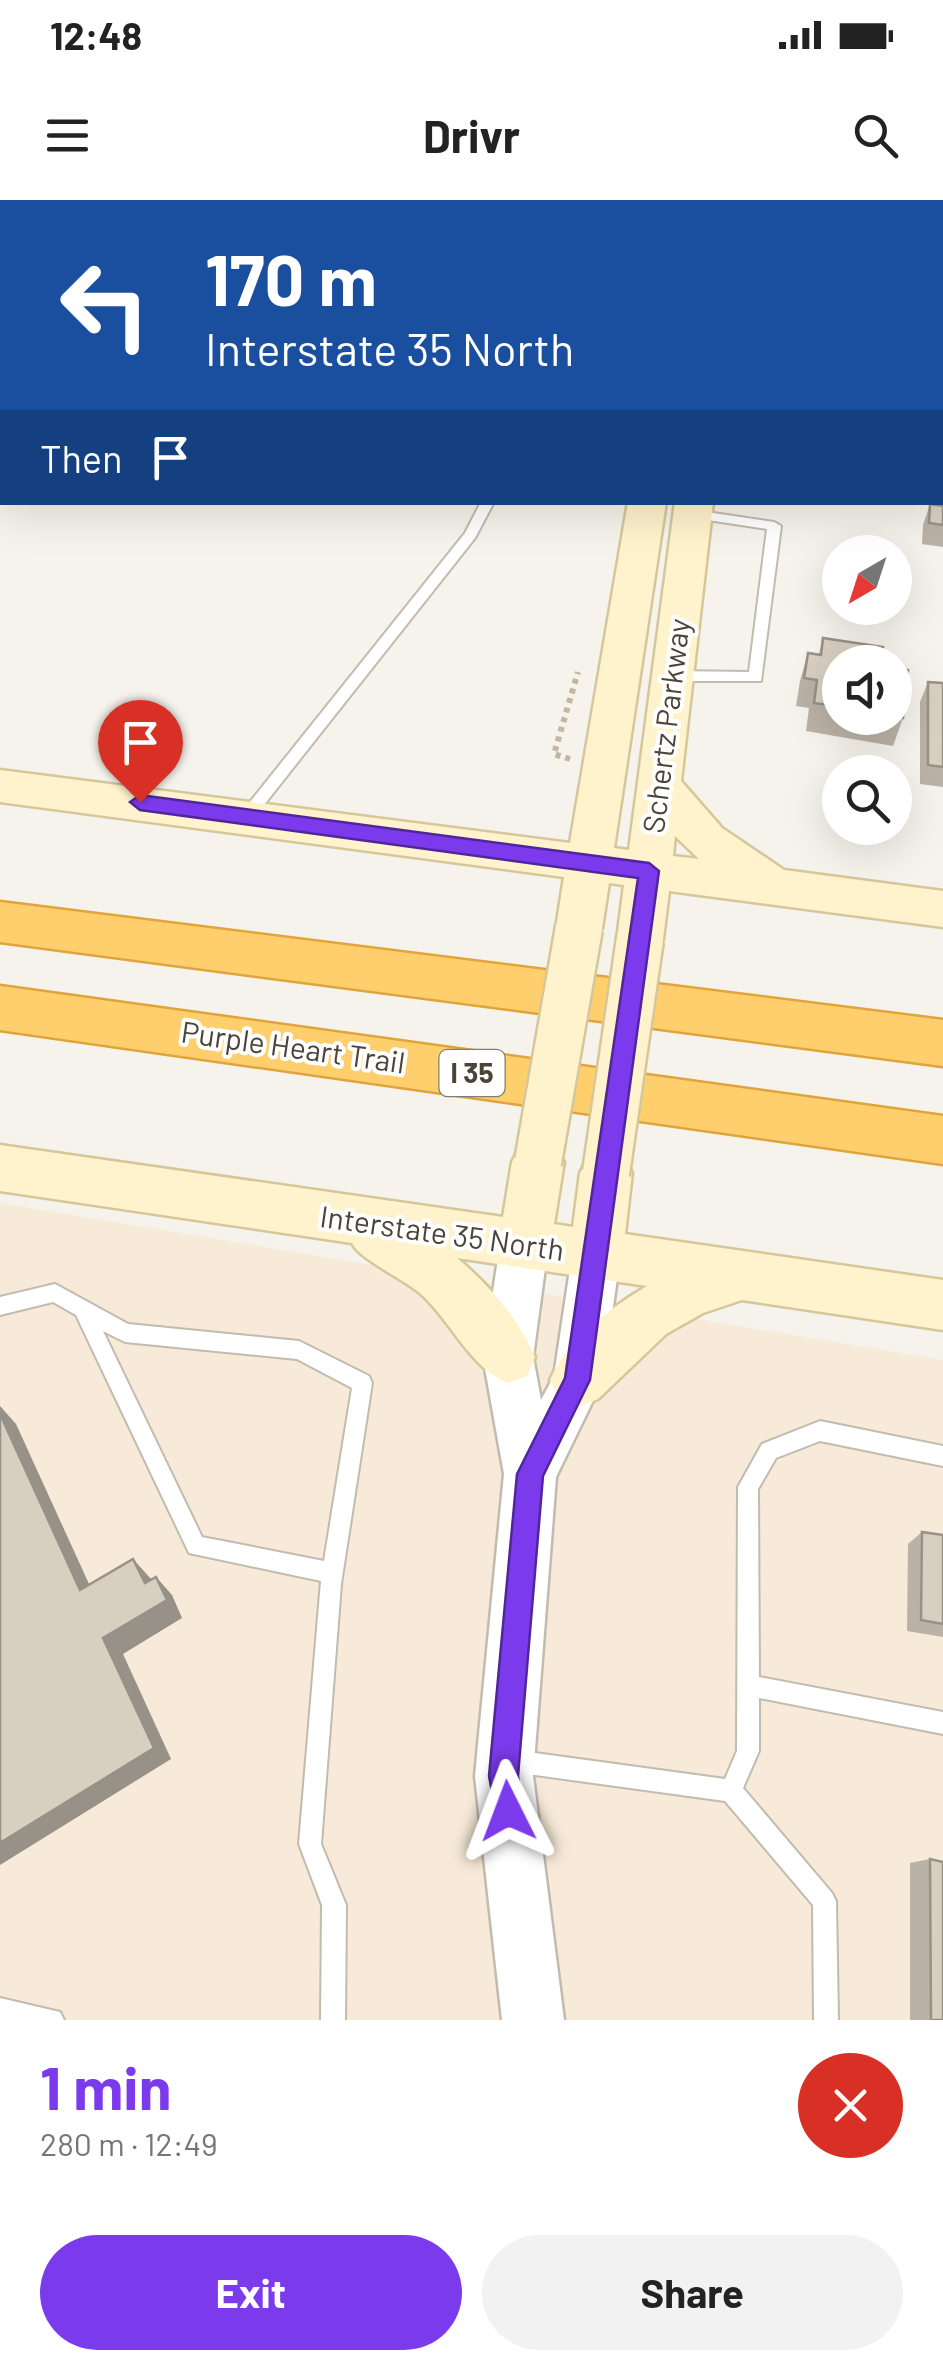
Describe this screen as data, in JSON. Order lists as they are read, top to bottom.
{
  "streets": {
    "highway": ["Purple Heart Trail", "I 35"],
    "main road": ["Schertz Parkway", "Interstate 35 North"]
  },
  "crossings": [
    ["Schertz Parkway", "Interstate 35 North"]
  ],
  "north": "bottom left",
  "page": {
    "status": "12:48",
    "header": "Drivr",
    "turn": ["170 m", "Interstate 35 North"],
    "then": "Then",
    "heading": ["1 min", "280 m · 12:49"],
    "buttons": ["Exit", "Share"]
  }
}
